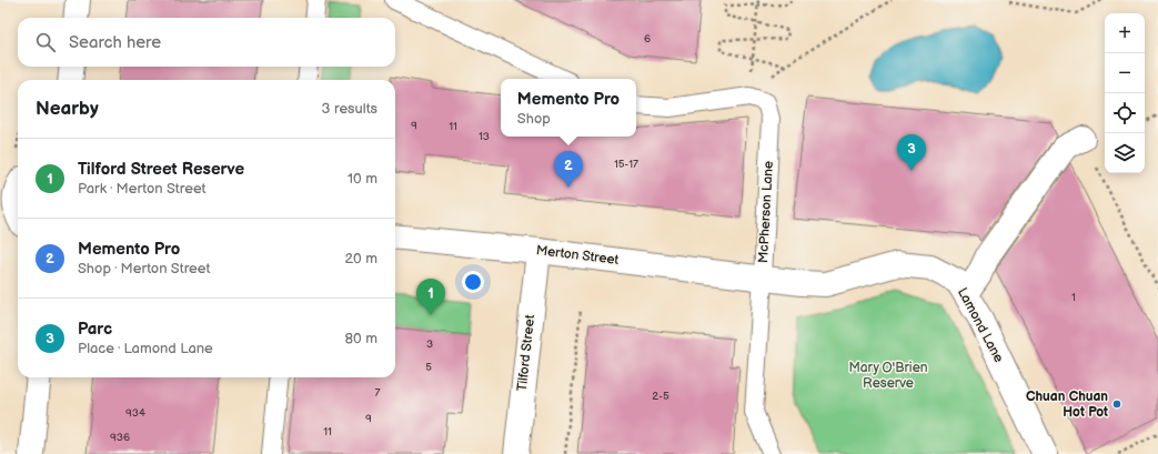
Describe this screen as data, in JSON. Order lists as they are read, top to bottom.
{
  "streets": {
    "street": ["Merton Street", "Lamond Lane", "Tilford Street"],
    "lane": ["McPherson Lane"]
  },
  "crossings": [
    ["McPherson Lane", "Merton Street"],
    ["McPherson Lane", "Lamond Lane"],
    ["Merton Street", "Lamond Lane"],
    ["Merton Street", "Tilford Street"]
  ],
  "parks": ["Mary O'Brien Reserve"],
  "places": ["Chuan Chuan Hot Pot"],
  "house_numbers": [
    "6",
    "9",
    "11",
    "13",
    "15-17",
    "1",
    "3",
    "5",
    "7",
    "2-5",
    "934",
    "9",
    "11",
    "936"
  ],
  "page": {
    "map_buttons": ["+", "−"],
    "search": "Search here",
    "popup": ["Memento Pro", "Shop"],
    "heading": ["Nearby", "3 results"],
    "pins": ["3", "2", "1"],
    "list": [
      {
        "mark": "1",
        "name": "Tilford Street Reserve",
        "note": "Park · Merton Street",
        "value": "10 m"
      },
      {
        "mark": "2",
        "name": "Memento Pro",
        "note": "Shop · Merton Street",
        "value": "20 m"
      },
      {
        "mark": "3",
        "name": "Parc",
        "note": "Place · Lamond Lane",
        "value": "80 m"
      }
    ]
  }
}
